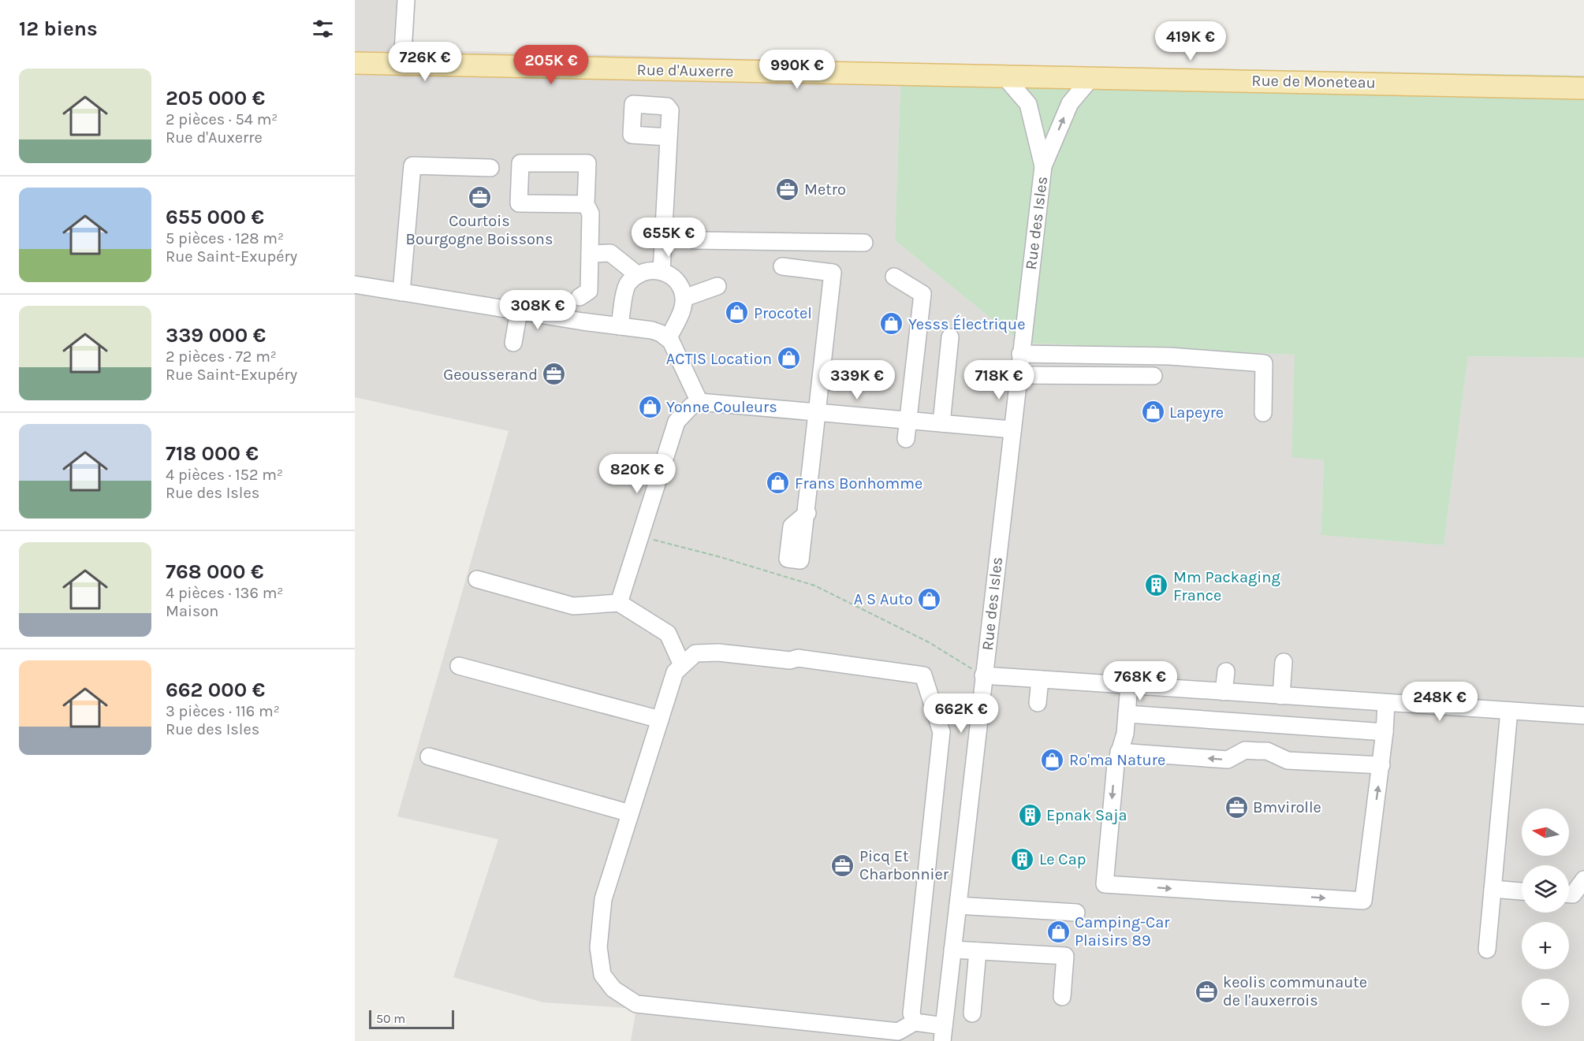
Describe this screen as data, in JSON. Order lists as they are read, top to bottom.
{
  "streets": {
    "main road": ["Rue d'Auxerre", "Rue de Moneteau"],
    "street": ["Rue des Isles"]
  },
  "crossings": [
    ["Rue d'Auxerre", "Rue de Moneteau"],
    ["Rue d'Auxerre", "Rue des Isles"],
    ["Rue de Moneteau", "Rue des Isles"]
  ],
  "places": {
    "office": [
      "Metro",
      "Courtois Bourgogne Boissons",
      "Geousserand",
      "Bmvirolle",
      "Picq Et Charbonnier",
      "keolis communaute de l'auxerrois"
    ],
    "shop": [
      "Procotel",
      "Yesss Électrique",
      "ACTIS Location",
      "Yonne Couleurs",
      "Lapeyre",
      "Frans Bonhomme",
      "A S Auto",
      "Ro'ma Nature",
      "Camping-Car Plaisirs 89"
    ],
    "building": ["Mm Packaging France", "Epnak Saja", "Le Cap"]
  },
  "scale_bar": "50 m",
  "north": "left",
  "page": {
    "heading": "12 biens",
    "price": [
      "419K €",
      "726K €",
      "205K €",
      "990K €",
      "655K €",
      "308K €",
      "339K €",
      "718K €",
      "820K €",
      "768K €",
      "248K €",
      "662K €"
    ],
    "list": [
      {
        "name": "205 000 €",
        "note": "2 pièces · 54 m² · Rue d'Auxerre"
      },
      {
        "name": "655 000 €",
        "note": "5 pièces · 128 m² · Rue Saint-Exupéry"
      },
      {
        "name": "339 000 €",
        "note": "2 pièces · 72 m² · Rue Saint-Exupéry"
      },
      {
        "name": "718 000 €",
        "note": "4 pièces · 152 m² · Rue des Isles"
      },
      {
        "name": "768 000 €",
        "note": "4 pièces · 136 m² · Maison"
      },
      {
        "name": "662 000 €",
        "note": "3 pièces · 116 m² · Rue des Isles"
      }
    ],
    "map_buttons": ["+", "−"],
    "scale": "50 m"
  }
}
